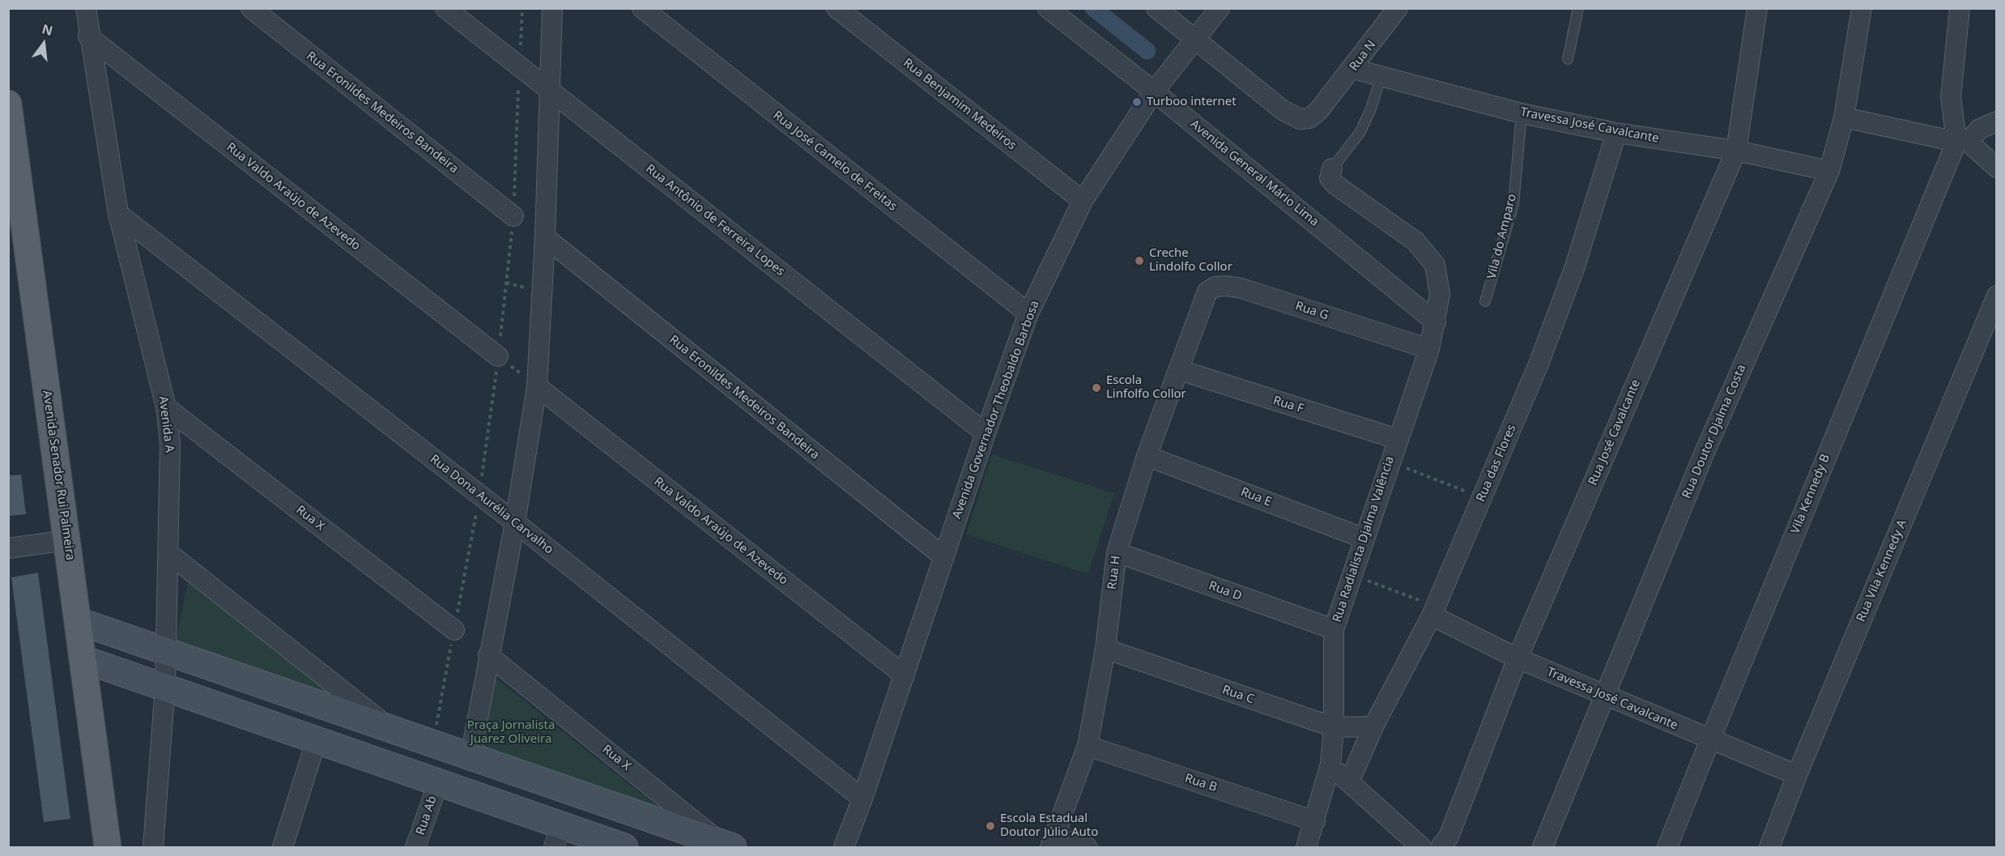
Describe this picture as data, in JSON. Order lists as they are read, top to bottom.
{
  "streets": {
    "main road": ["Avenida Senador Rui Palmeira"],
    "street": [
      "Rua N",
      "Rua Benjamim Medeiros",
      "Rua Eronildes Medeiros Bandeira",
      "Travessa José Cavalcante",
      "Rua José Camelo de Freitas",
      "Avenida General Mário Lima",
      "Rua Valdo Araújo de Azevedo",
      "Rua Antônio de Ferreira Lopes",
      "Rua G",
      "Rua F",
      "Avenida Governador Theobaldo Barbosa",
      "Avenida A",
      "Rua Doutor Djalma Costa",
      "Rua José Cavalcante",
      "Rua das Flores",
      "Vila Kennedy B",
      "Rua E",
      "Rua Dona Aurélia Carvalho",
      "Rua X",
      "Rua Radialista Djalma Valência",
      "Rua Vila Kennedy A",
      "Rua H",
      "Rua D",
      "Rua C",
      "Rua B",
      "Rua Ab"
    ],
    "lane": ["Vila do Amparo"]
  },
  "crossings": [
    ["Rua N", "Travessa José Cavalcante"],
    ["Rua N", "Avenida Governador Theobaldo Barbosa"],
    ["Rua Benjamim Medeiros", "Avenida Governador Theobaldo Barbosa"],
    ["Rua Eronildes Medeiros Bandeira", "Avenida Governador Theobaldo Barbosa"],
    ["Travessa José Cavalcante", "Vila do Amparo"],
    ["Travessa José Cavalcante", "Rua Doutor Djalma Costa"],
    ["Travessa José Cavalcante", "Rua José Cavalcante"],
    ["Travessa José Cavalcante", "Rua das Flores"],
    ["Travessa José Cavalcante", "Vila Kennedy B"],
    ["Travessa José Cavalcante", "Rua Vila Kennedy A"],
    ["Rua José Camelo de Freitas", "Avenida Governador Theobaldo Barbosa"],
    ["Avenida General Mário Lima", "Avenida Governador Theobaldo Barbosa"],
    ["Avenida General Mário Lima", "Rua Radialista Djalma Valência"],
    ["Rua Valdo Araújo de Azevedo", "Avenida Governador Theobaldo Barbosa"],
    ["Rua Valdo Araújo de Azevedo", "Avenida A"],
    ["Rua Antônio de Ferreira Lopes", "Avenida Governador Theobaldo Barbosa"],
    ["Rua G", "Rua Radialista Djalma Valência"],
    ["Rua G", "Rua H"],
    ["Rua F", "Rua Radialista Djalma Valência"],
    ["Rua F", "Rua H"],
    ["Avenida Governador Theobaldo Barbosa", "Rua Dona Aurélia Carvalho"],
    ["Avenida A", "Rua Dona Aurélia Carvalho"],
    ["Avenida A", "Rua X"],
    ["Rua das Flores", "Rua C"],
    ["Rua E", "Rua Radialista Djalma Valência"],
    ["Rua E", "Rua H"],
    ["Rua Radialista Djalma Valência", "Rua D"],
    ["Rua Radialista Djalma Valência", "Rua C"],
    ["Rua Radialista Djalma Valência", "Rua B"],
    ["Rua H", "Rua D"],
    ["Rua H", "Rua C"],
    ["Rua H", "Rua B"]
  ],
  "parks": ["Praça Jornalista Juarez Oliveira"],
  "places": [
    "Turboo internet",
    "Creche Lindolfo Collor",
    "Escola Linfolfo Collor",
    "Escola Estadual Doutor Júlio Auto"
  ],
  "north": "top"
}
